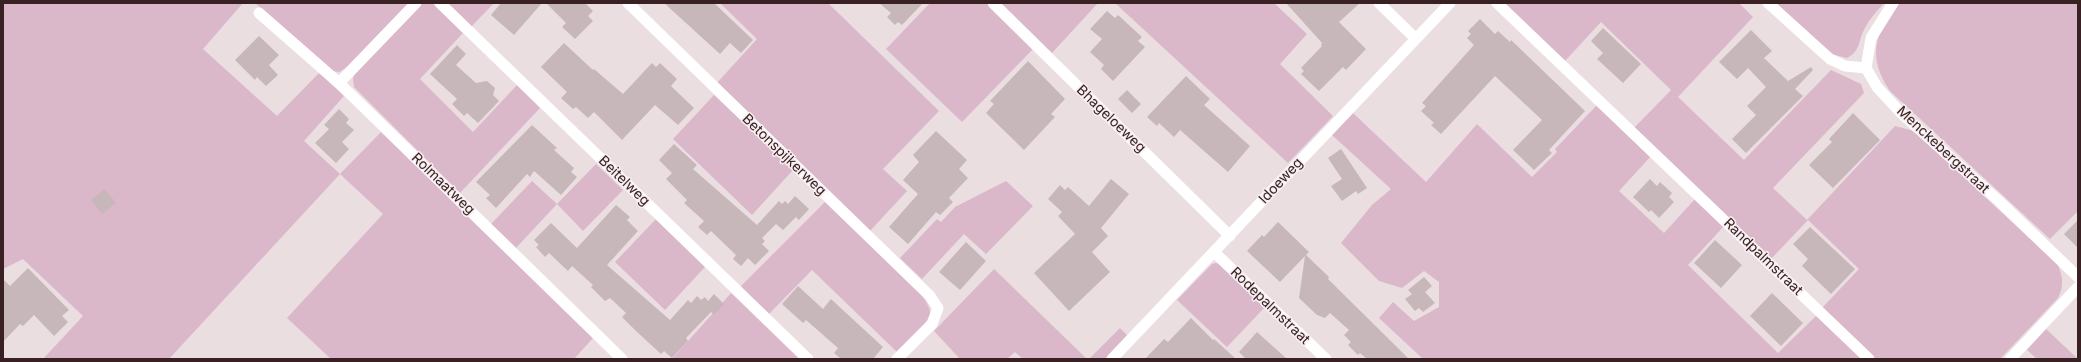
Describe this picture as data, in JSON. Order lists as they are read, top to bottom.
{
  "streets": {
    "street": [
      "Bhageloeweg",
      "Menckebergstraat",
      "Betonspijkerweg",
      "Beitelweg",
      "Idoeweg",
      "Rolmaatweg",
      "Randpalmstraat",
      "Rodepalmstraat"
    ]
  },
  "crossings": [
    ["Bhageloeweg", "Idoeweg"],
    ["Idoeweg", "Rodepalmstraat"]
  ]
}
